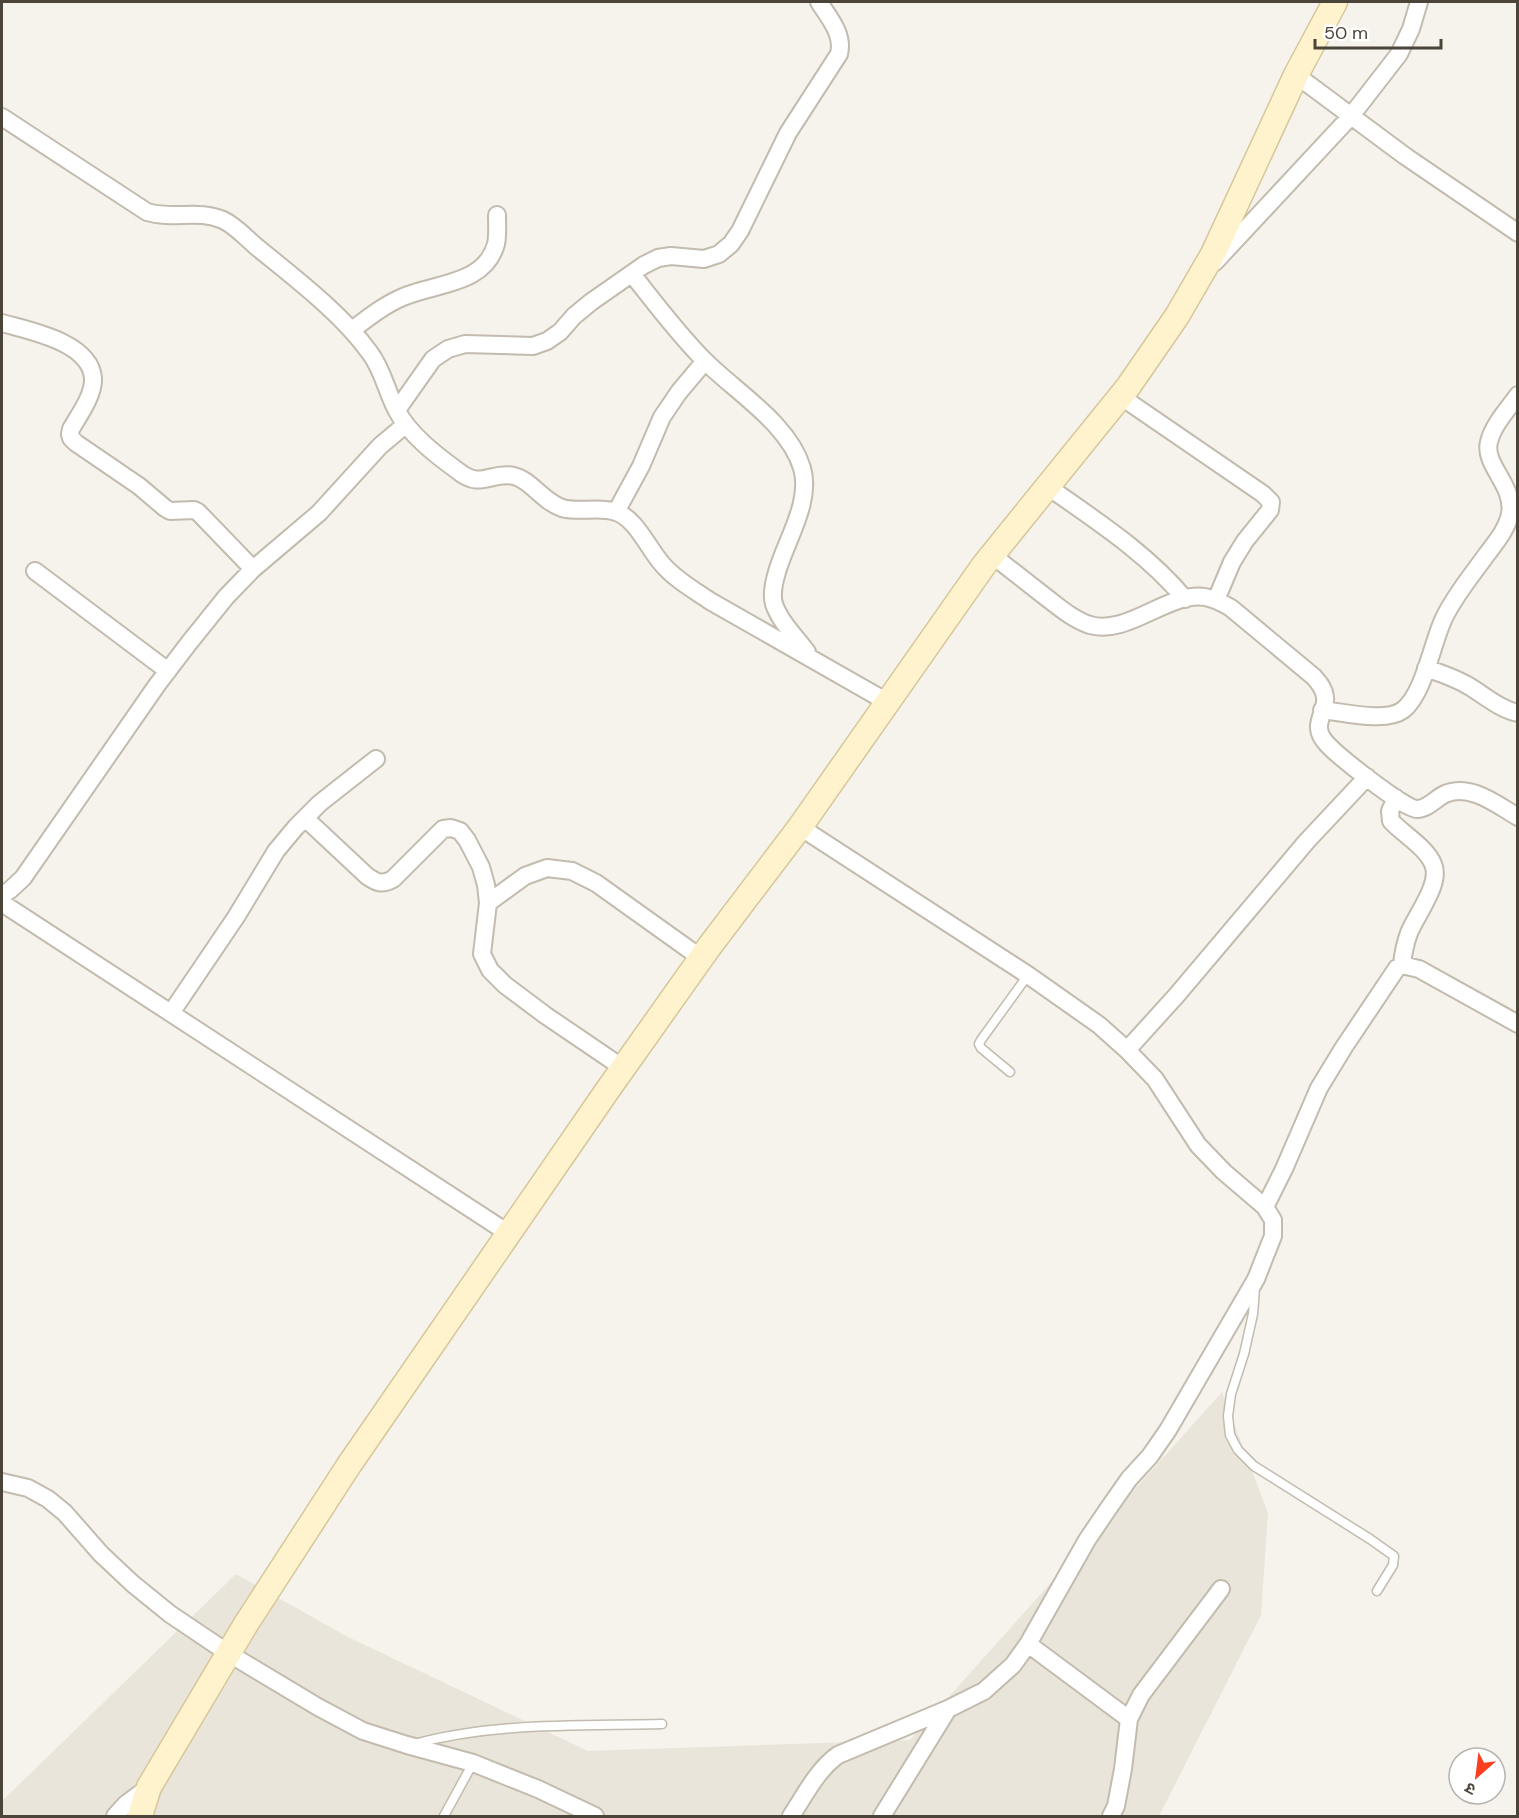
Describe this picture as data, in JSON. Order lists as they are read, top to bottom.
{
  "scale_bar": "50 m",
  "north": "bottom left"
}
